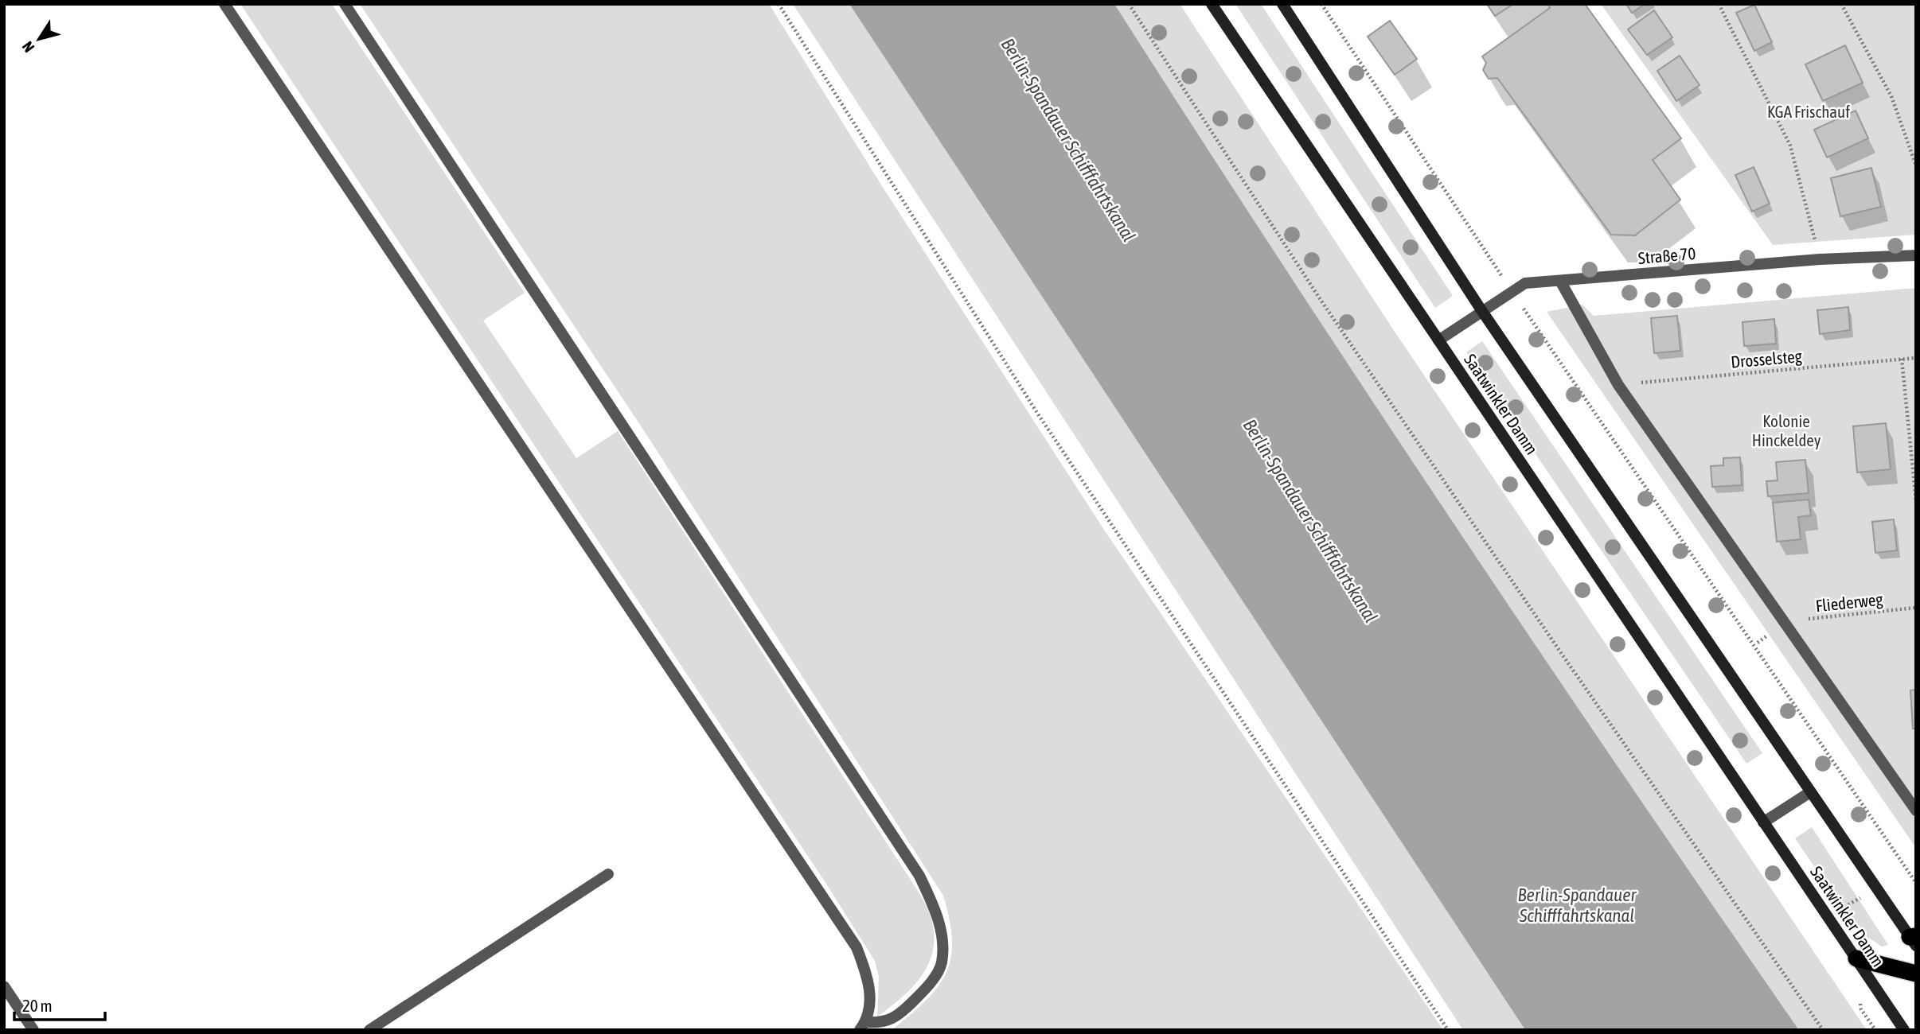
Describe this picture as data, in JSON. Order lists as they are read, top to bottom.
{
  "streets": {
    "main road": ["Saatwinkler Damm"],
    "lane": ["Straße 70"],
    "path": ["Drosselsteg", "Fliederweg"]
  },
  "crossings": [
    ["Straße 70", "Saatwinkler Damm"]
  ],
  "water": ["Berlin-Spandauer Schifffahrtskanal"],
  "parks": ["KGA Frischauf", "Kolonie Hinckeldey"],
  "scale_bar": "20 m",
  "north": "bottom left"
}
